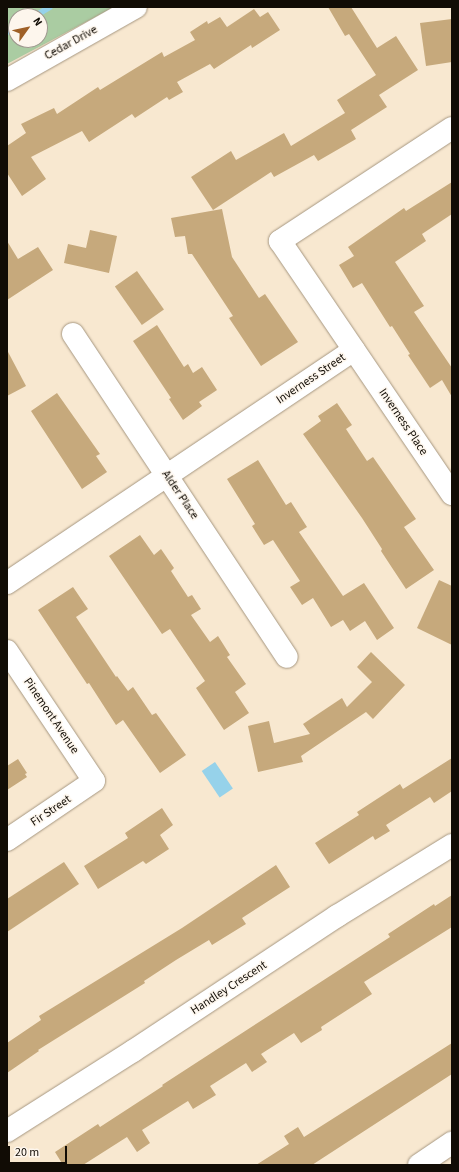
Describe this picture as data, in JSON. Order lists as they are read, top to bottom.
{
  "streets": {
    "street": [
      "Cedar Drive",
      "Inverness Street",
      "Inverness Place",
      "Alder Place",
      "Pinemont Avenue",
      "Fir Street",
      "Handley Crescent"
    ]
  },
  "crossings": [
    ["Inverness Street", "Inverness Place"],
    ["Inverness Street", "Alder Place"],
    ["Pinemont Avenue", "Fir Street"]
  ],
  "scale_bar": "20 m",
  "north": "top right"
}
